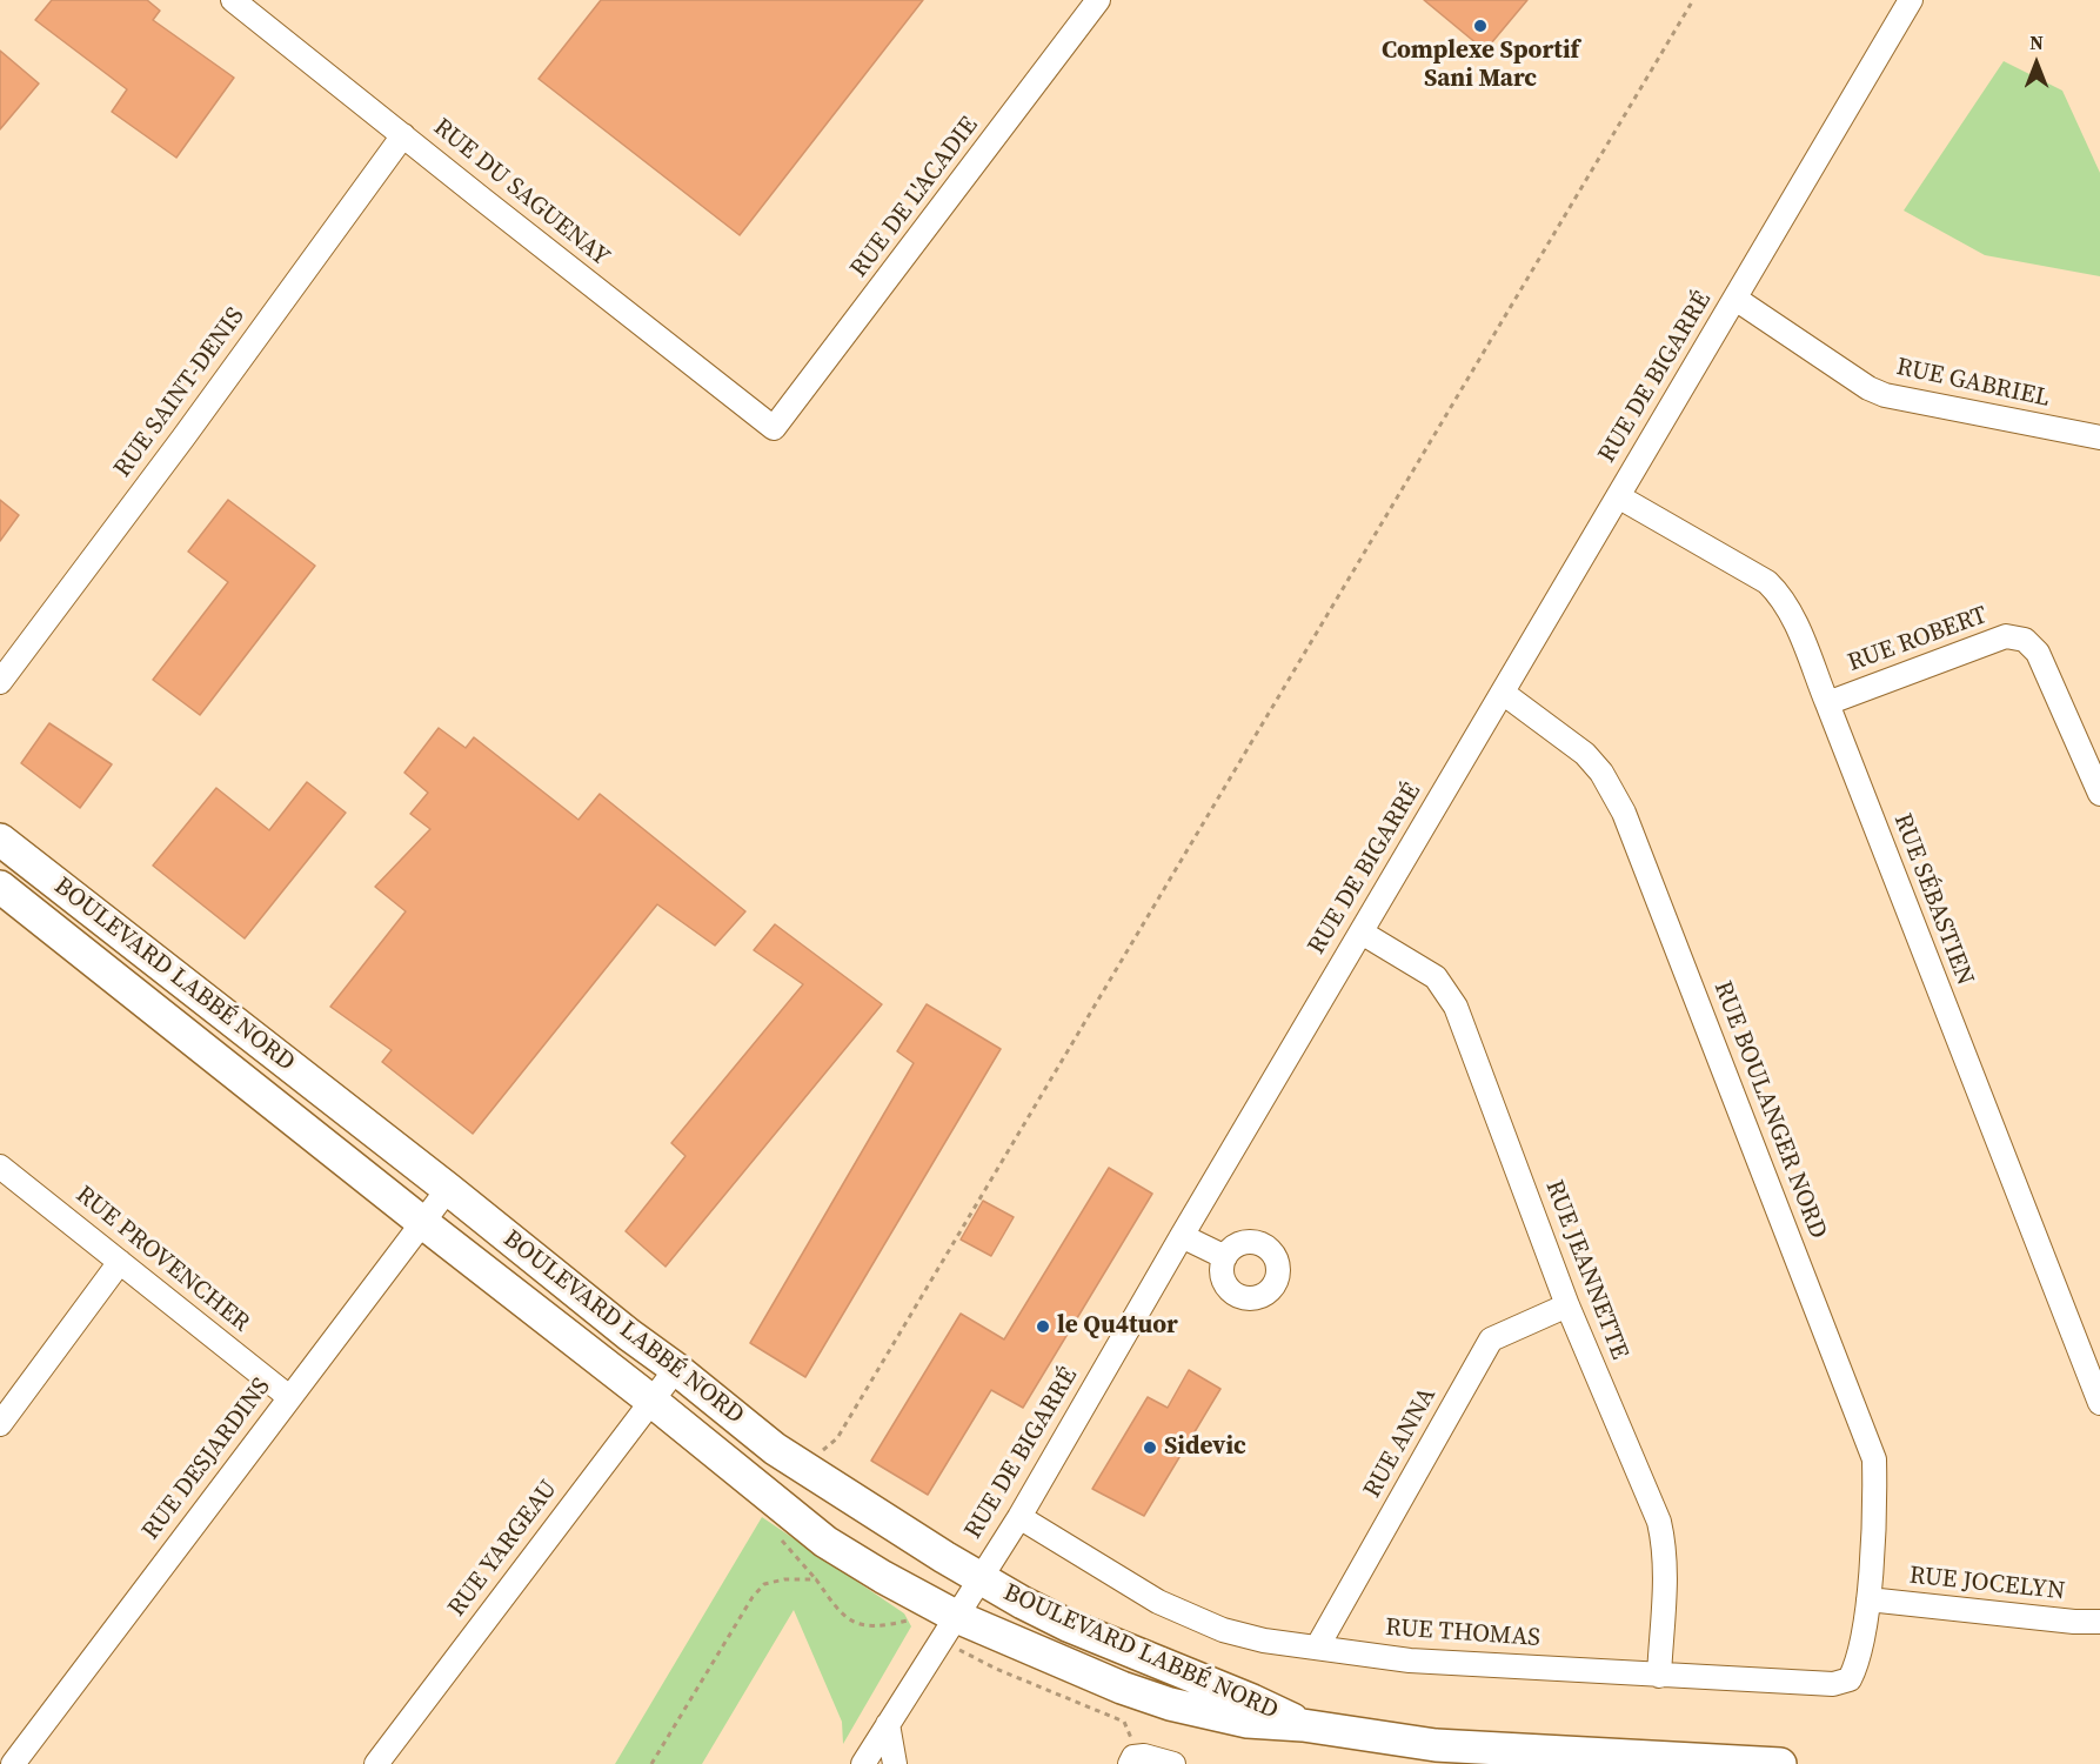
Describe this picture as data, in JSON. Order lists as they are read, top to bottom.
{
  "streets": {
    "main road": ["BOULEVARD LABBÉ NORD"],
    "street": [
      "RUE DU SAGUENAY",
      "RUE DE L'ACADIE",
      "RUE DE BIGARRÉ",
      "RUE GABRIEL",
      "RUE SAINT-DENIS",
      "RUE ROBERT",
      "RUE SÉBASTIEN",
      "RUE BOULANGER NORD",
      "RUE PROVENCHER",
      "RUE JEANNETTE",
      "RUE ANNA",
      "RUE DESJARDINS",
      "RUE YARGEAU",
      "RUE JOCELYN",
      "RUE THOMAS"
    ]
  },
  "crossings": [
    ["RUE DU SAGUENAY", "RUE DE L'ACADIE"],
    ["RUE DU SAGUENAY", "RUE SAINT-DENIS"],
    ["RUE DE BIGARRÉ", "RUE GABRIEL"],
    ["RUE DE BIGARRÉ", "RUE SÉBASTIEN"],
    ["RUE DE BIGARRÉ", "BOULEVARD LABBÉ NORD"],
    ["RUE DE BIGARRÉ", "RUE BOULANGER NORD"],
    ["RUE DE BIGARRÉ", "RUE JEANNETTE"],
    ["RUE DE BIGARRÉ", "RUE THOMAS"],
    ["RUE ROBERT", "RUE SÉBASTIEN"],
    ["BOULEVARD LABBÉ NORD", "RUE DESJARDINS"],
    ["BOULEVARD LABBÉ NORD", "RUE YARGEAU"],
    ["RUE BOULANGER NORD", "RUE JOCELYN"],
    ["RUE BOULANGER NORD", "RUE THOMAS"],
    ["RUE PROVENCHER", "RUE DESJARDINS"],
    ["RUE JEANNETTE", "RUE ANNA"],
    ["RUE JEANNETTE", "RUE THOMAS"],
    ["RUE ANNA", "RUE THOMAS"],
    ["RUE JOCELYN", "RUE THOMAS"]
  ],
  "places": ["Complexe Sportif Sani Marc", "le Qu4tuor", "Sidevic"],
  "north": "top"
}
